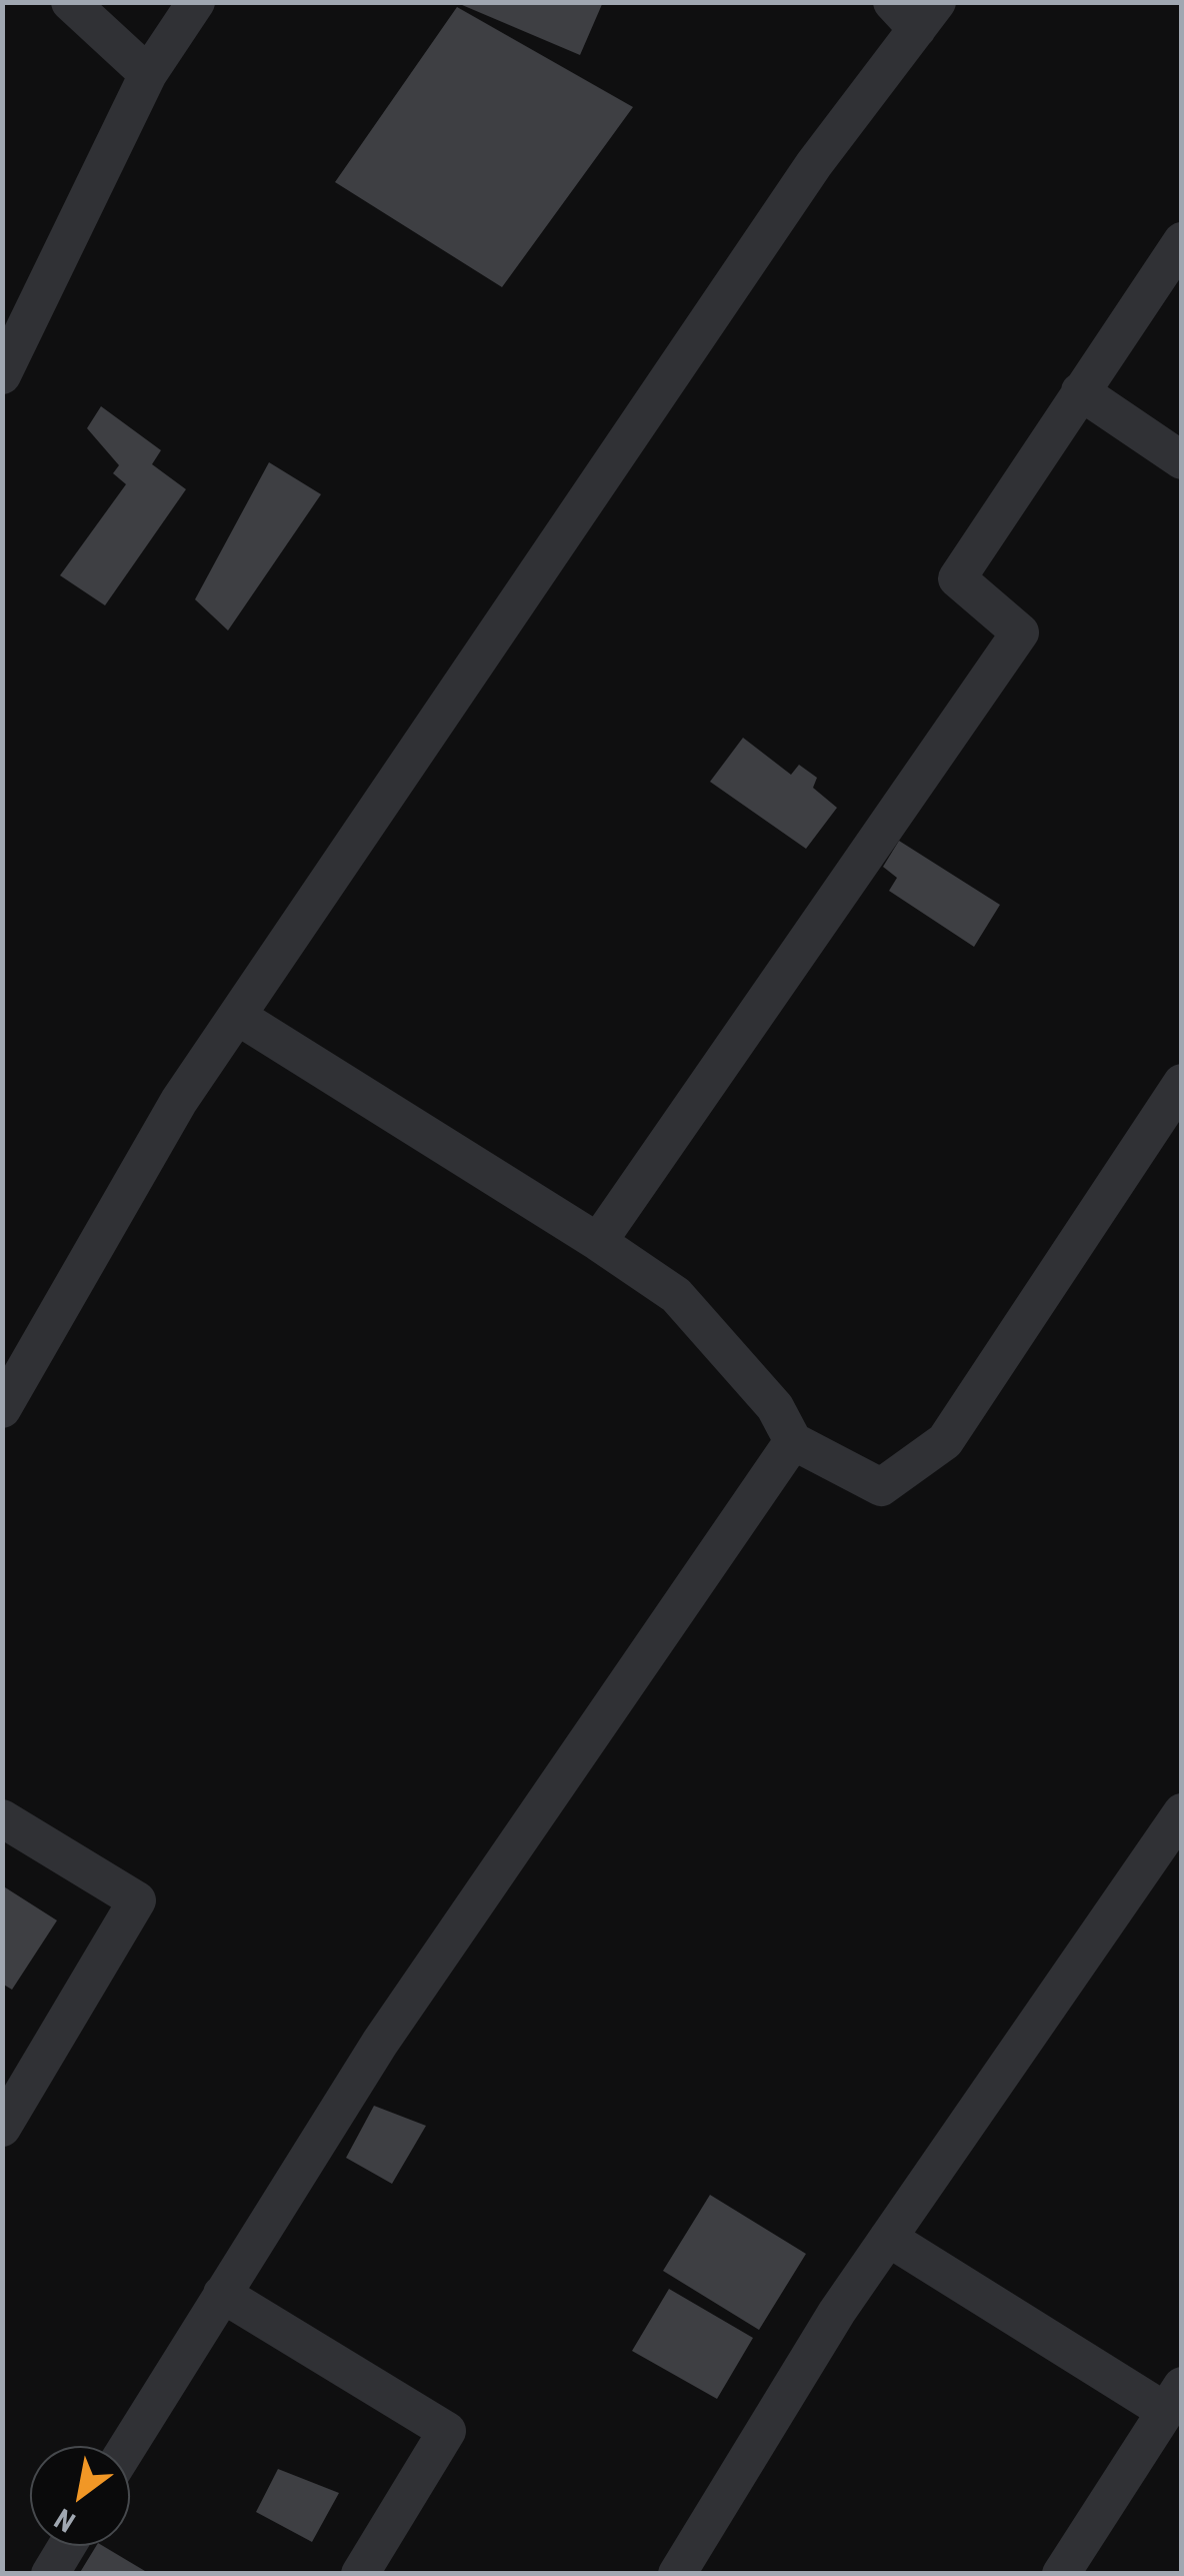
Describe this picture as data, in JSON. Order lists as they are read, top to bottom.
{
  "north": "bottom left"
}
